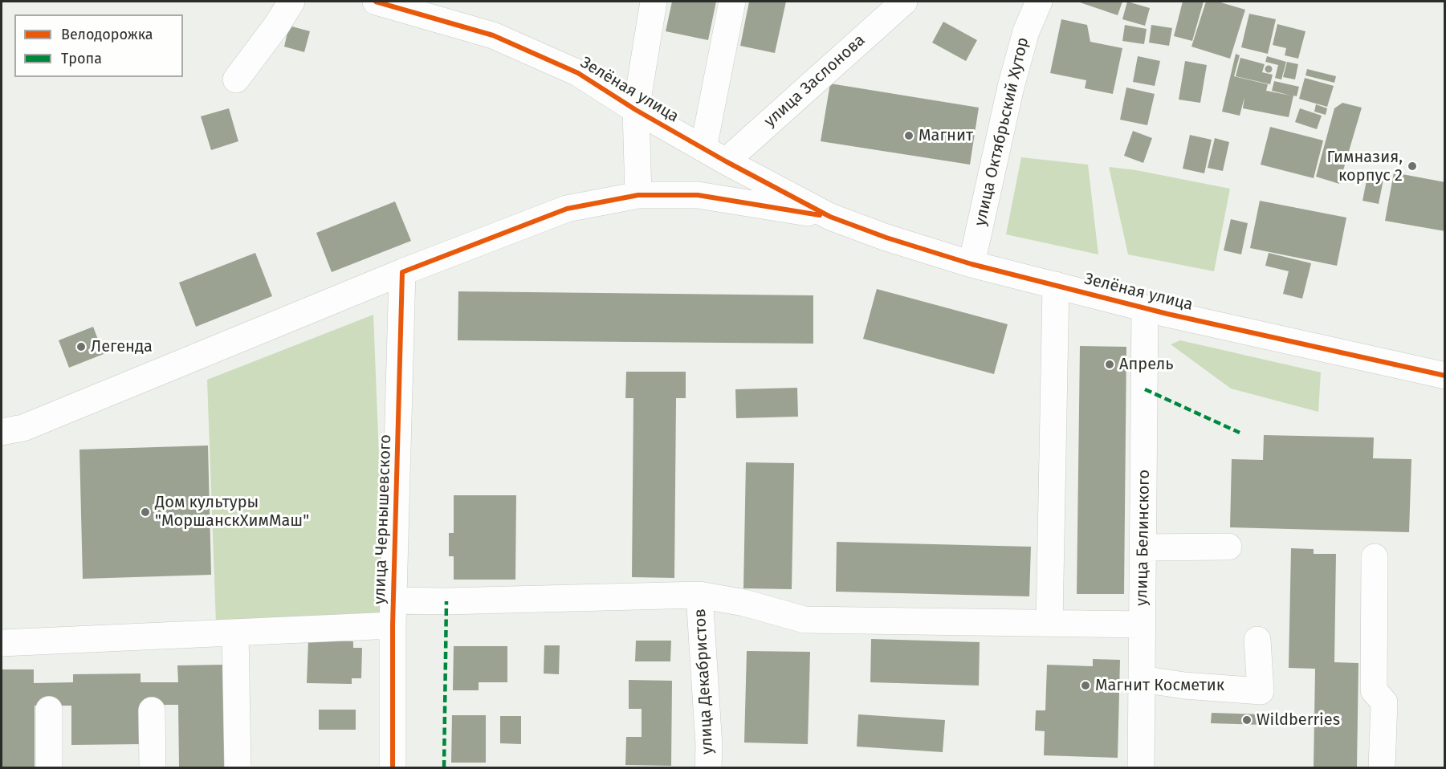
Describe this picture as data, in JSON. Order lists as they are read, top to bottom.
{
  "streets": {
    "street": [
      "улица Заслонова",
      "Зелёная улица",
      "улица Октябрьский Хутор",
      "улица Чернышевского",
      "улица Белинского",
      "улица Декабристов"
    ]
  },
  "crossings": [
    ["улица Заслонова", "Зелёная улица"],
    ["Зелёная улица", "улица Октябрьский Хутор"],
    ["Зелёная улица", "улица Чернышевского"],
    ["Зелёная улица", "улица Белинского"]
  ],
  "places": [
    "Магнит",
    "Гимназия, корпус 2",
    "Легенда",
    "Апрель",
    "Дом культуры \"МоршанскХимМаш\"",
    "Магнит Косметик",
    "Wildberries"
  ],
  "legend": ["Велодорожка", "Тропа"]
}
